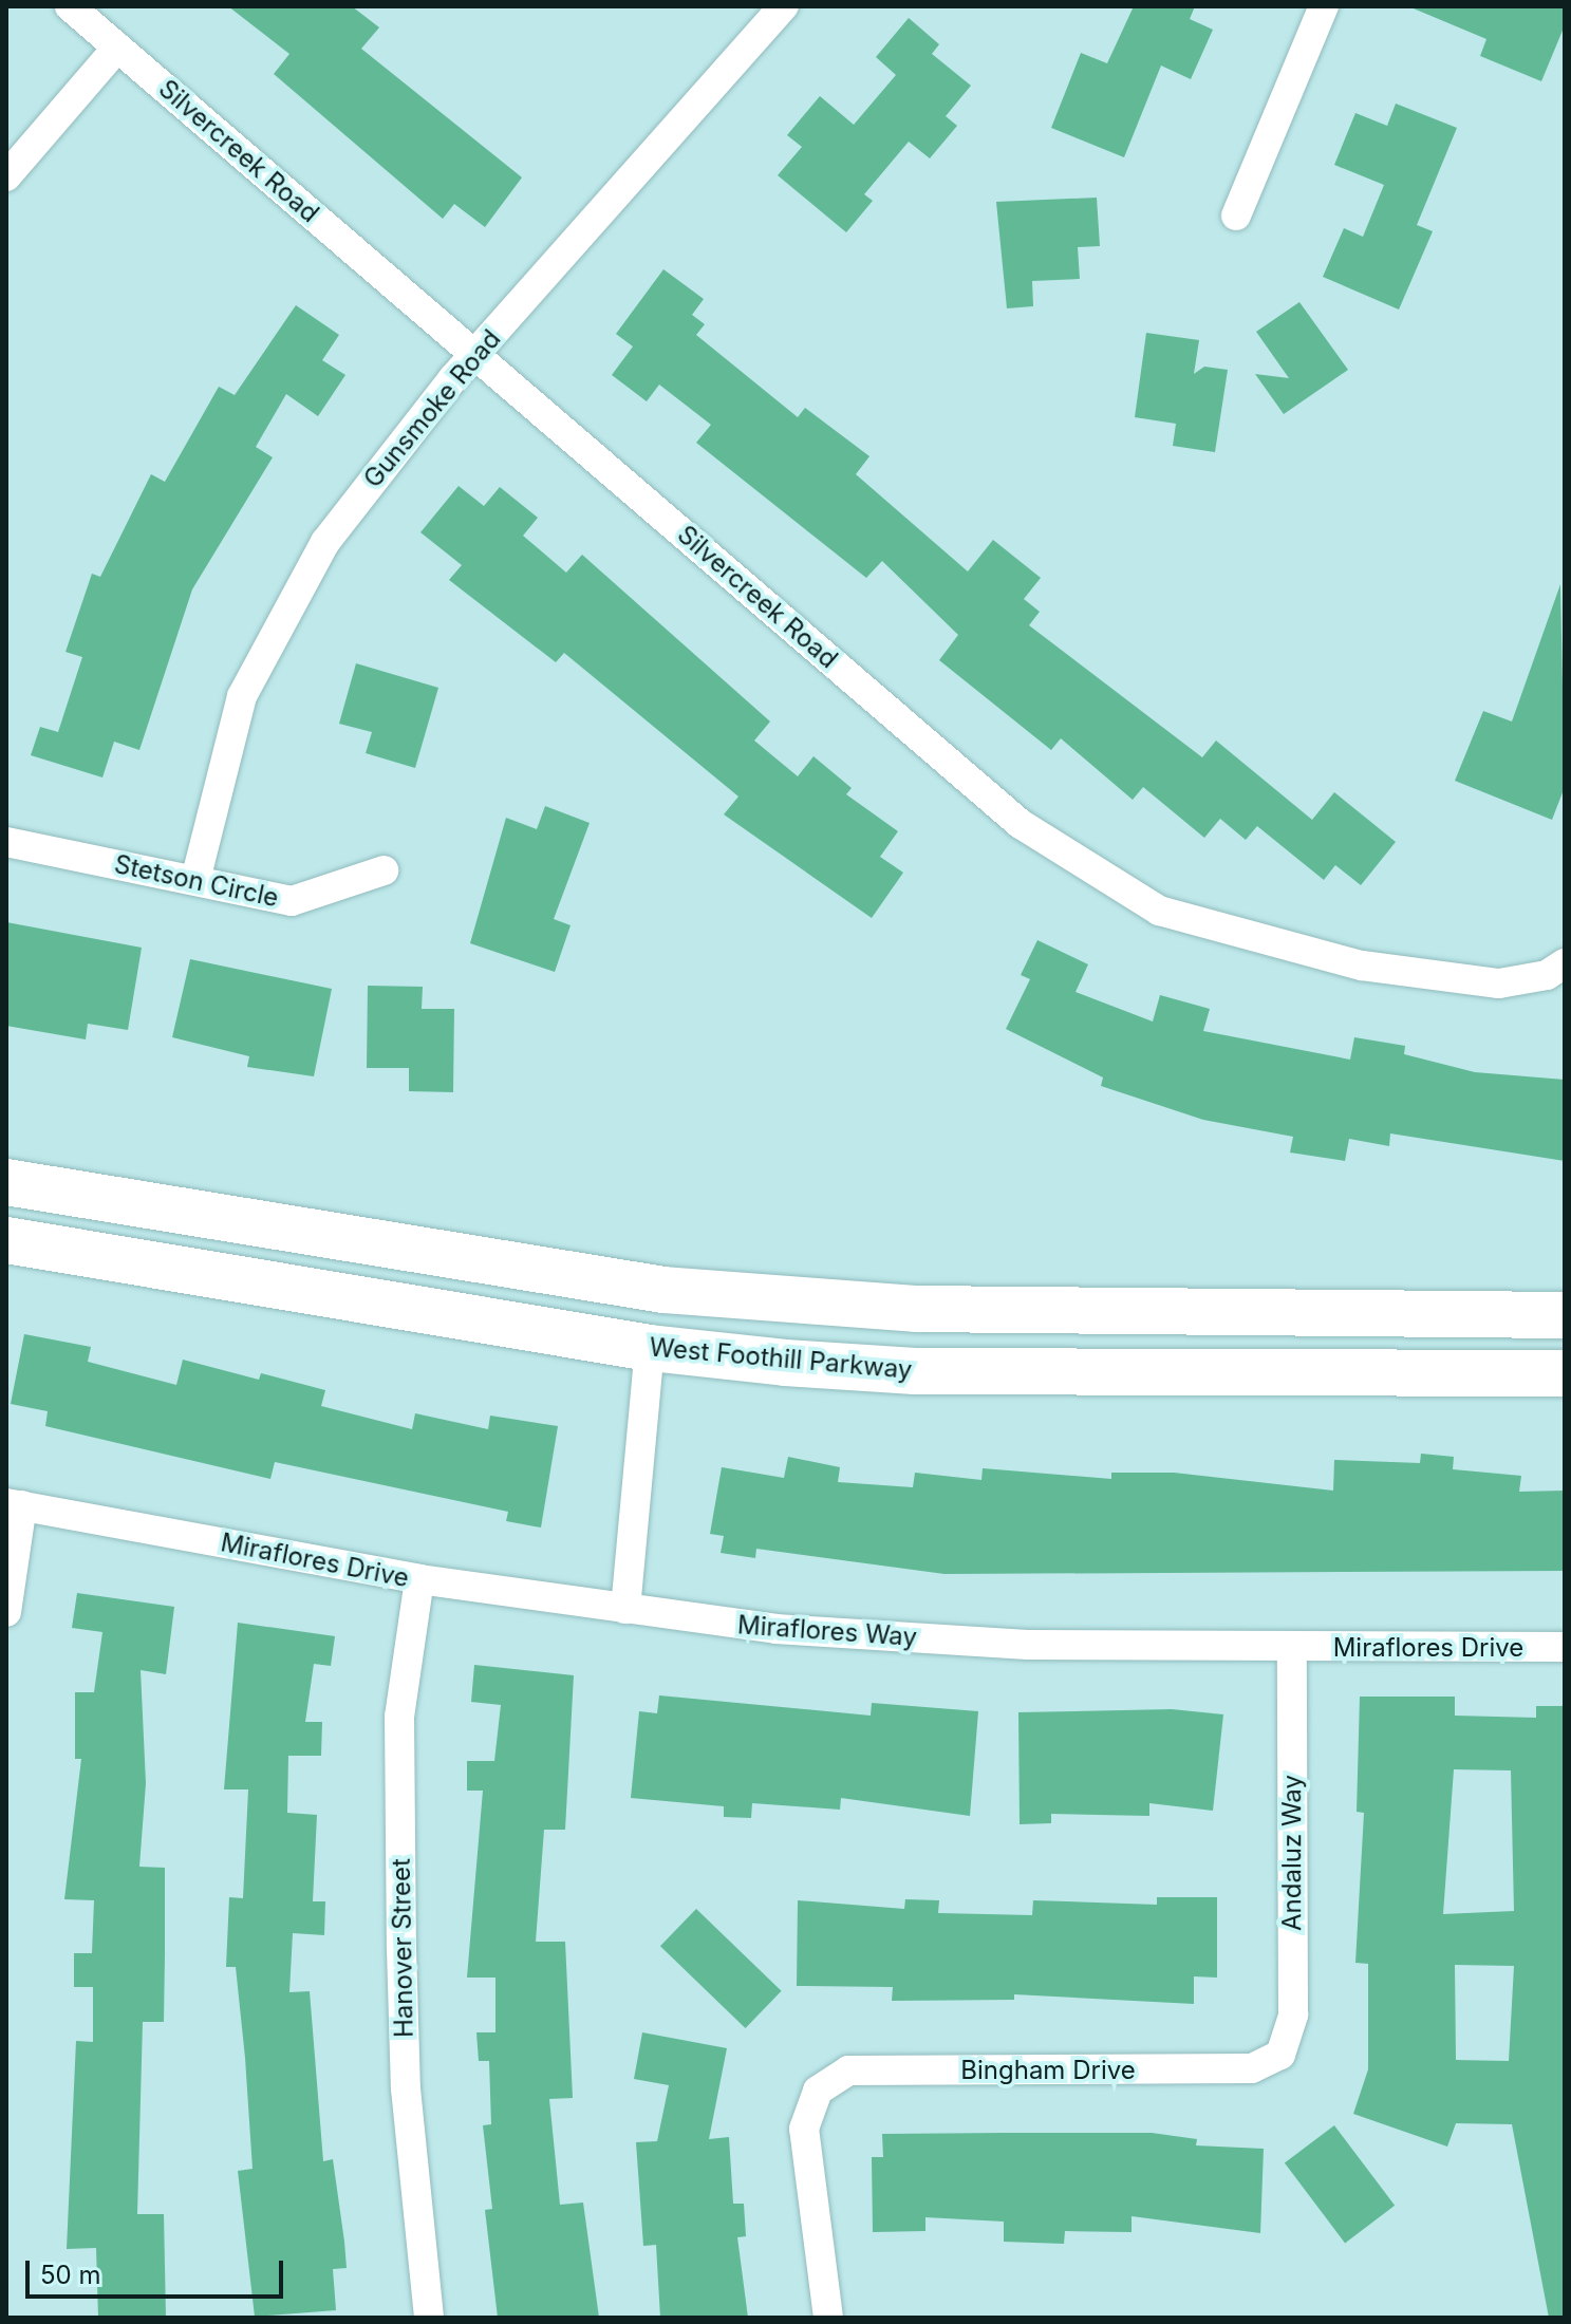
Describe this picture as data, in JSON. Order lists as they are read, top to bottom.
{
  "streets": {
    "main road": ["West Foothill Parkway"],
    "street": [
      "Silvercreek Road",
      "Gunsmoke Road",
      "Stetson Circle",
      "Miraflores Drive",
      "Miraflores Way",
      "Andaluz Way",
      "Hanover Street",
      "Bingham Drive"
    ]
  },
  "crossings": [
    ["Silvercreek Road", "Gunsmoke Road"],
    ["Gunsmoke Road", "Stetson Circle"],
    ["Miraflores Drive", "Miraflores Way"],
    ["Miraflores Drive", "Andaluz Way"],
    ["Miraflores Drive", "Hanover Street"],
    ["Miraflores Way", "Andaluz Way"],
    ["Andaluz Way", "Bingham Drive"]
  ],
  "scale_bar": "50 m"
}
